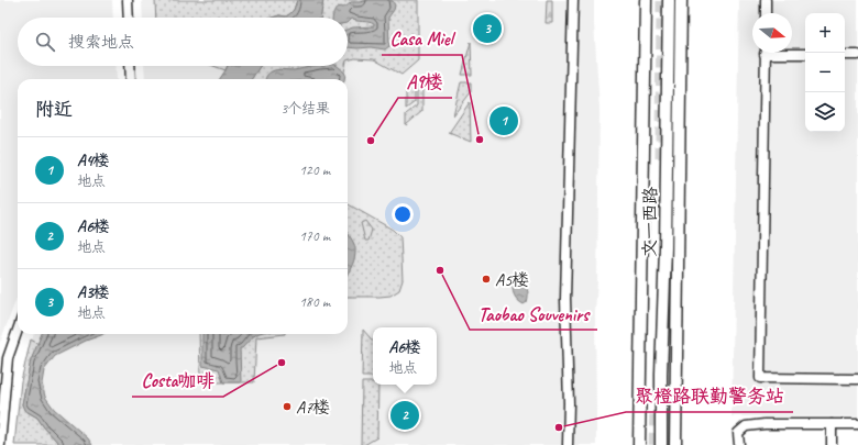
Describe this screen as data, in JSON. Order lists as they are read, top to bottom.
{
  "streets": {
    "main road": ["文一西路"]
  },
  "places": [
    "Casa Miel",
    "A9楼",
    "Taobao Souvenirs",
    "A5楼",
    "Costa咖啡",
    "A7楼",
    "聚橙路联勤警务站"
  ],
  "north": "right",
  "page": {
    "pins": ["3", "1", "2"],
    "map_buttons": ["+", "−"],
    "search": "搜索地点",
    "heading": ["附近", "3个结果"],
    "list": [
      {
        "mark": "1",
        "name": "A4楼",
        "note": "地点",
        "value": "120 m"
      },
      {
        "mark": "2",
        "name": "A6楼",
        "note": "地点",
        "value": "170 m"
      },
      {
        "mark": "3",
        "name": "A3楼",
        "note": "地点",
        "value": "180 m"
      }
    ],
    "popup": ["A6楼", "地点"]
  }
}
